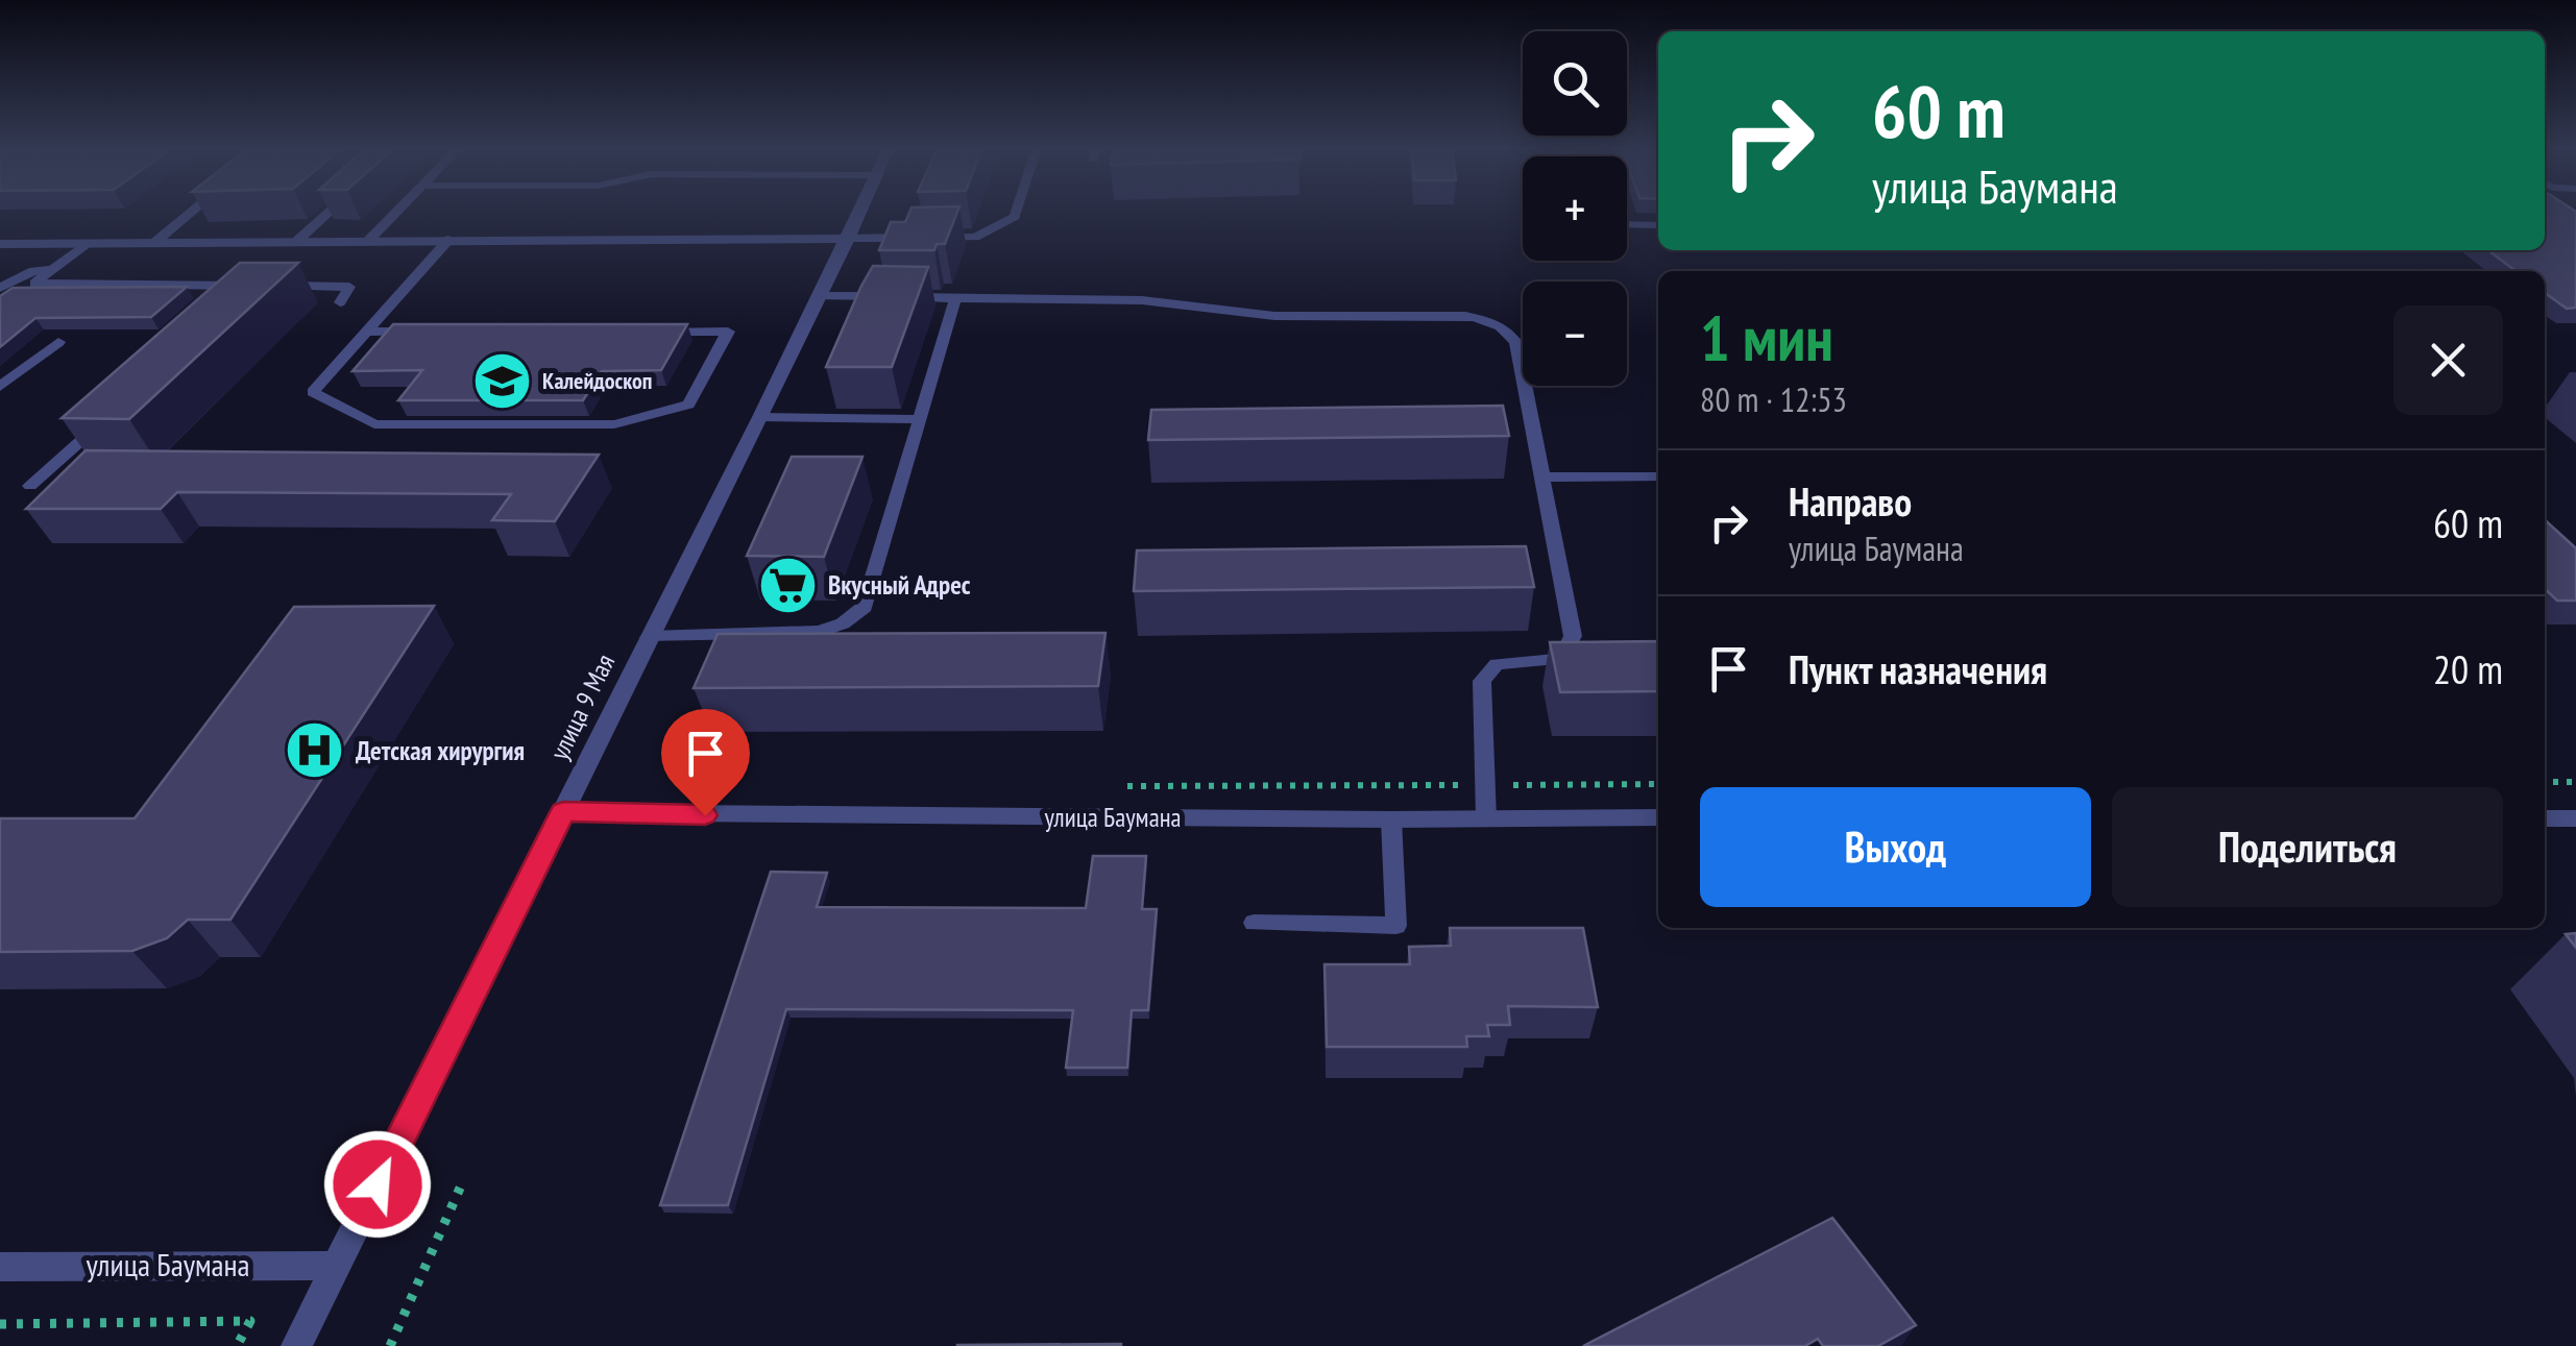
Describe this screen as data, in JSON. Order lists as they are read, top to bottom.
{
  "streets": {
    "street": ["улица 9 Мая", "улица Баумана"]
  },
  "crossings": [
    ["улица 9 Мая", "улица Баумана"]
  ],
  "places": {
    "school or university": ["Калейдоскоп"],
    "supermarket": ["Вкусный Адрес"],
    "hospital": ["Детская хирургия"]
  },
  "page": {
    "map_buttons": ["+", "−"],
    "turn": ["60 m", "улица Баумана"],
    "heading": ["1 мин", "80 m · 12:53"],
    "list": [
      {
        "name": "Направо",
        "note": "улица Баумана",
        "value": "60 m"
      },
      {
        "name": "Пункт назначения",
        "value": "20 m"
      }
    ],
    "buttons": ["Выход", "Поделиться"]
  }
}
